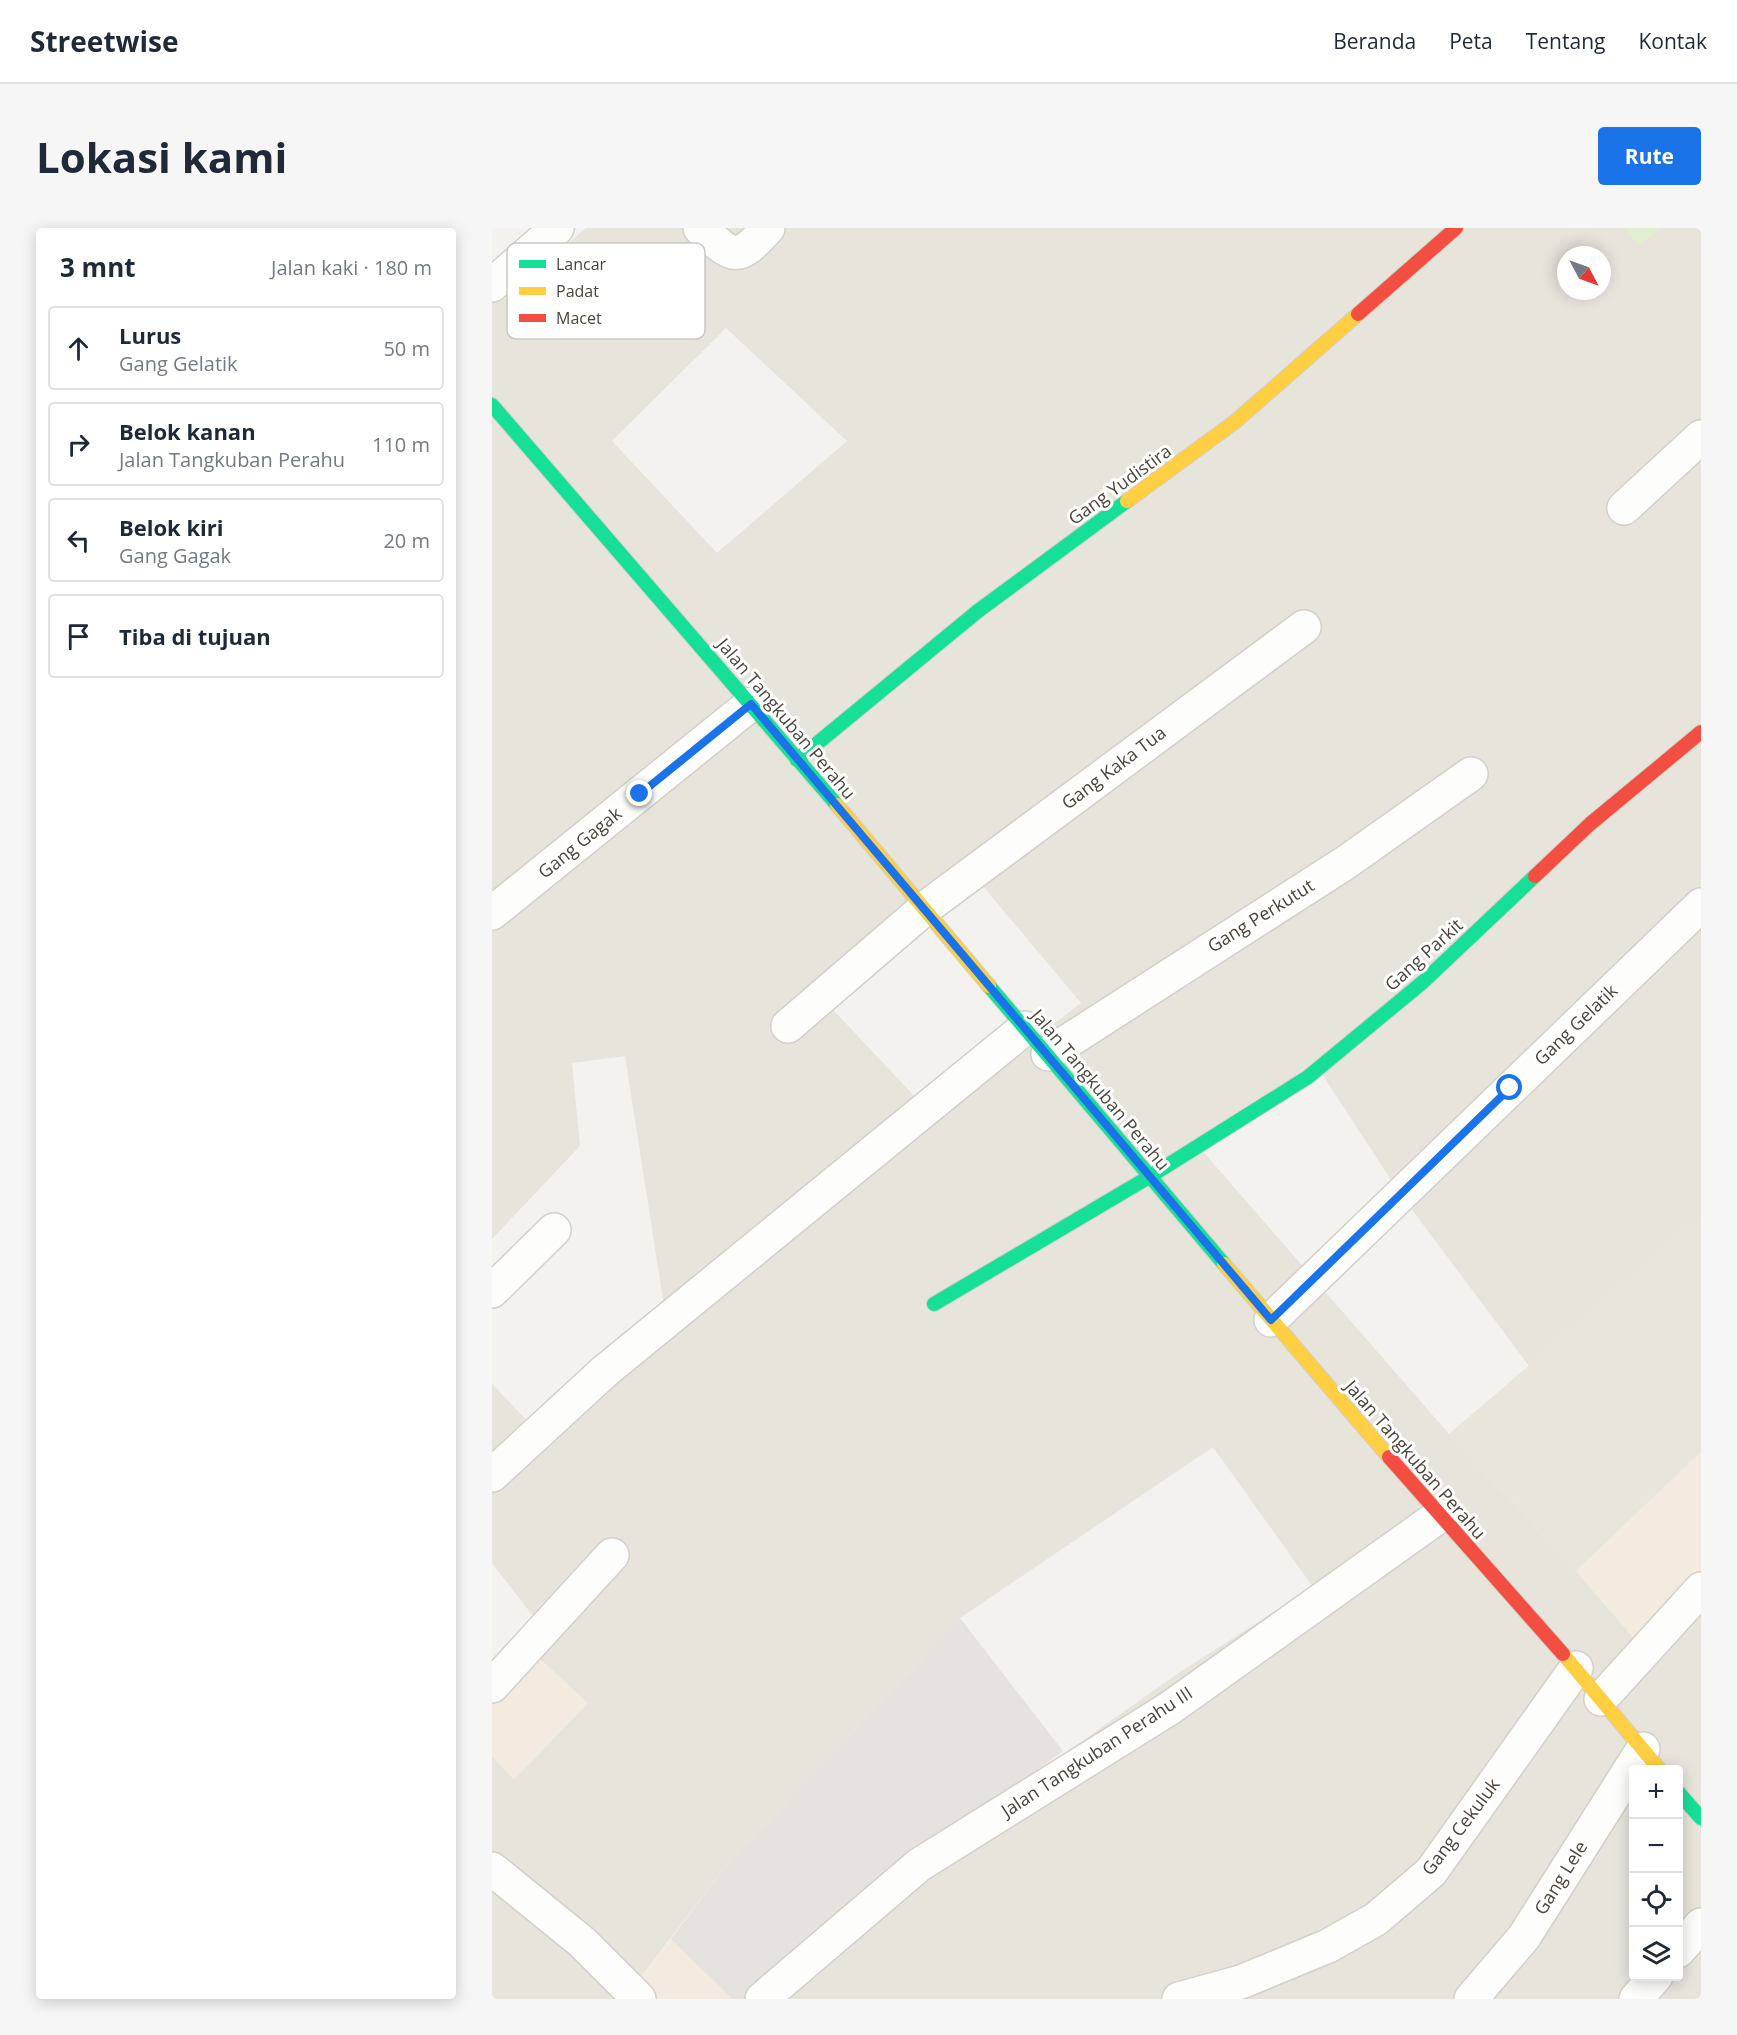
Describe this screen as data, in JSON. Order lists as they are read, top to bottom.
{
  "streets": {
    "street": [
      "Gang Yudistira",
      "Jalan Tangkuban Perahu",
      "Gang Kaka Tua",
      "Gang Gagak",
      "Gang Perkutut",
      "Gang Parkit",
      "Gang Gelatik",
      "Jalan Tangkuban Perahu III",
      "Gang Cekuluk",
      "Gang Lele"
    ]
  },
  "crossings": [
    ["Gang Yudistira", "Jalan Tangkuban Perahu"],
    ["Jalan Tangkuban Perahu", "Gang Kaka Tua"],
    ["Jalan Tangkuban Perahu", "Gang Gagak"],
    ["Jalan Tangkuban Perahu", "Gang Perkutut"],
    ["Jalan Tangkuban Perahu", "Gang Parkit"],
    ["Jalan Tangkuban Perahu", "Gang Gelatik"],
    ["Jalan Tangkuban Perahu", "Jalan Tangkuban Perahu III"],
    ["Jalan Tangkuban Perahu", "Gang Cekuluk"],
    ["Jalan Tangkuban Perahu", "Gang Lele"]
  ],
  "legend": ["Lancar", "Padat", "Macet"],
  "north": "bottom right",
  "page": {
    "header": "Streetwise",
    "nav": [
      "Beranda",
      "Peta",
      "Tentang",
      "Kontak"
    ],
    "buttons": "Rute",
    "title": "Lokasi kami",
    "heading": ["3 mnt", "Jalan kaki · 180 m"],
    "list": [
      ["Lurus", "Gang Gelatik", "50 m"],
      ["Belok kanan", "Jalan Tangkuban Perahu", "110 m"],
      ["Belok kiri", "Gang Gagak", "20 m"],
      "Tiba di tujuan"
    ],
    "map_buttons": ["+", "−"]
  }
}
